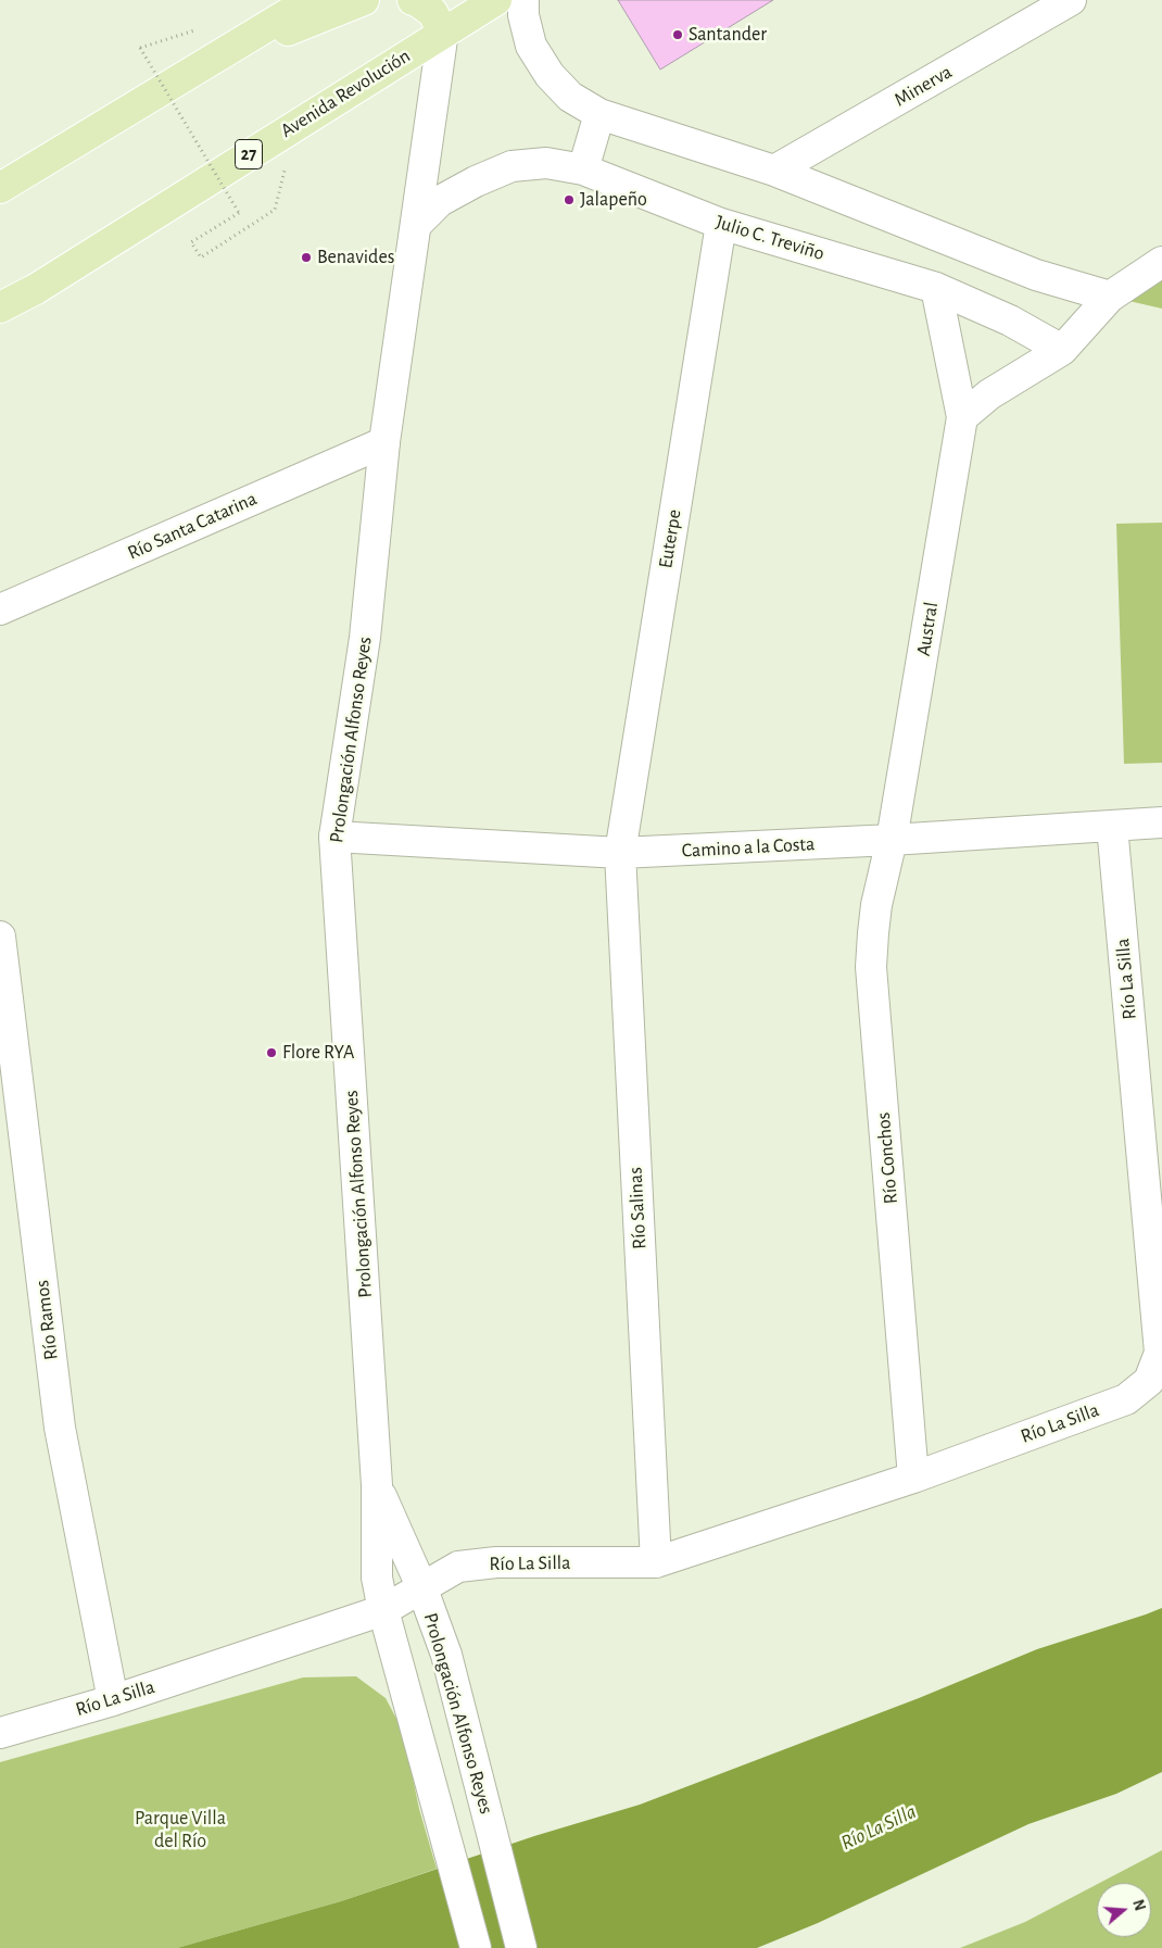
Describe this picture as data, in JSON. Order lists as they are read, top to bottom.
{
  "streets": {
    "main road": ["Avenida Revolución", "27"],
    "street": [
      "Minerva",
      "Julio C. Treviño",
      "Río Santa Catarina",
      "Euterpe",
      "Austral",
      "Prolongación Alfonso Reyes",
      "Camino a la Costa",
      "Río La Silla",
      "Río Conchos",
      "Río Salinas",
      "Río Ramos"
    ]
  },
  "crossings": [
    ["Avenida Revolución", "Prolongación Alfonso Reyes"],
    ["Julio C. Treviño", "Euterpe"],
    ["Julio C. Treviño", "Austral"],
    ["Julio C. Treviño", "Prolongación Alfonso Reyes"],
    ["Río Santa Catarina", "Prolongación Alfonso Reyes"],
    ["Euterpe", "Camino a la Costa"],
    ["Euterpe", "Río Salinas"],
    ["Austral", "Camino a la Costa"],
    ["Austral", "Río Conchos"],
    ["Prolongación Alfonso Reyes", "Camino a la Costa"],
    ["Prolongación Alfonso Reyes", "Río La Silla"],
    ["Camino a la Costa", "Río La Silla"],
    ["Camino a la Costa", "Río Conchos"],
    ["Camino a la Costa", "Río Salinas"],
    ["Río La Silla", "Río Conchos"],
    ["Río La Silla", "Río Salinas"],
    ["Río La Silla", "Río Ramos"]
  ],
  "water": ["Río La Silla"],
  "parks": ["Parque Villa del Río"],
  "places": [
    "Santander",
    "Jalapeño",
    "Benavides",
    "Flore RYA"
  ],
  "north": "right"
}
